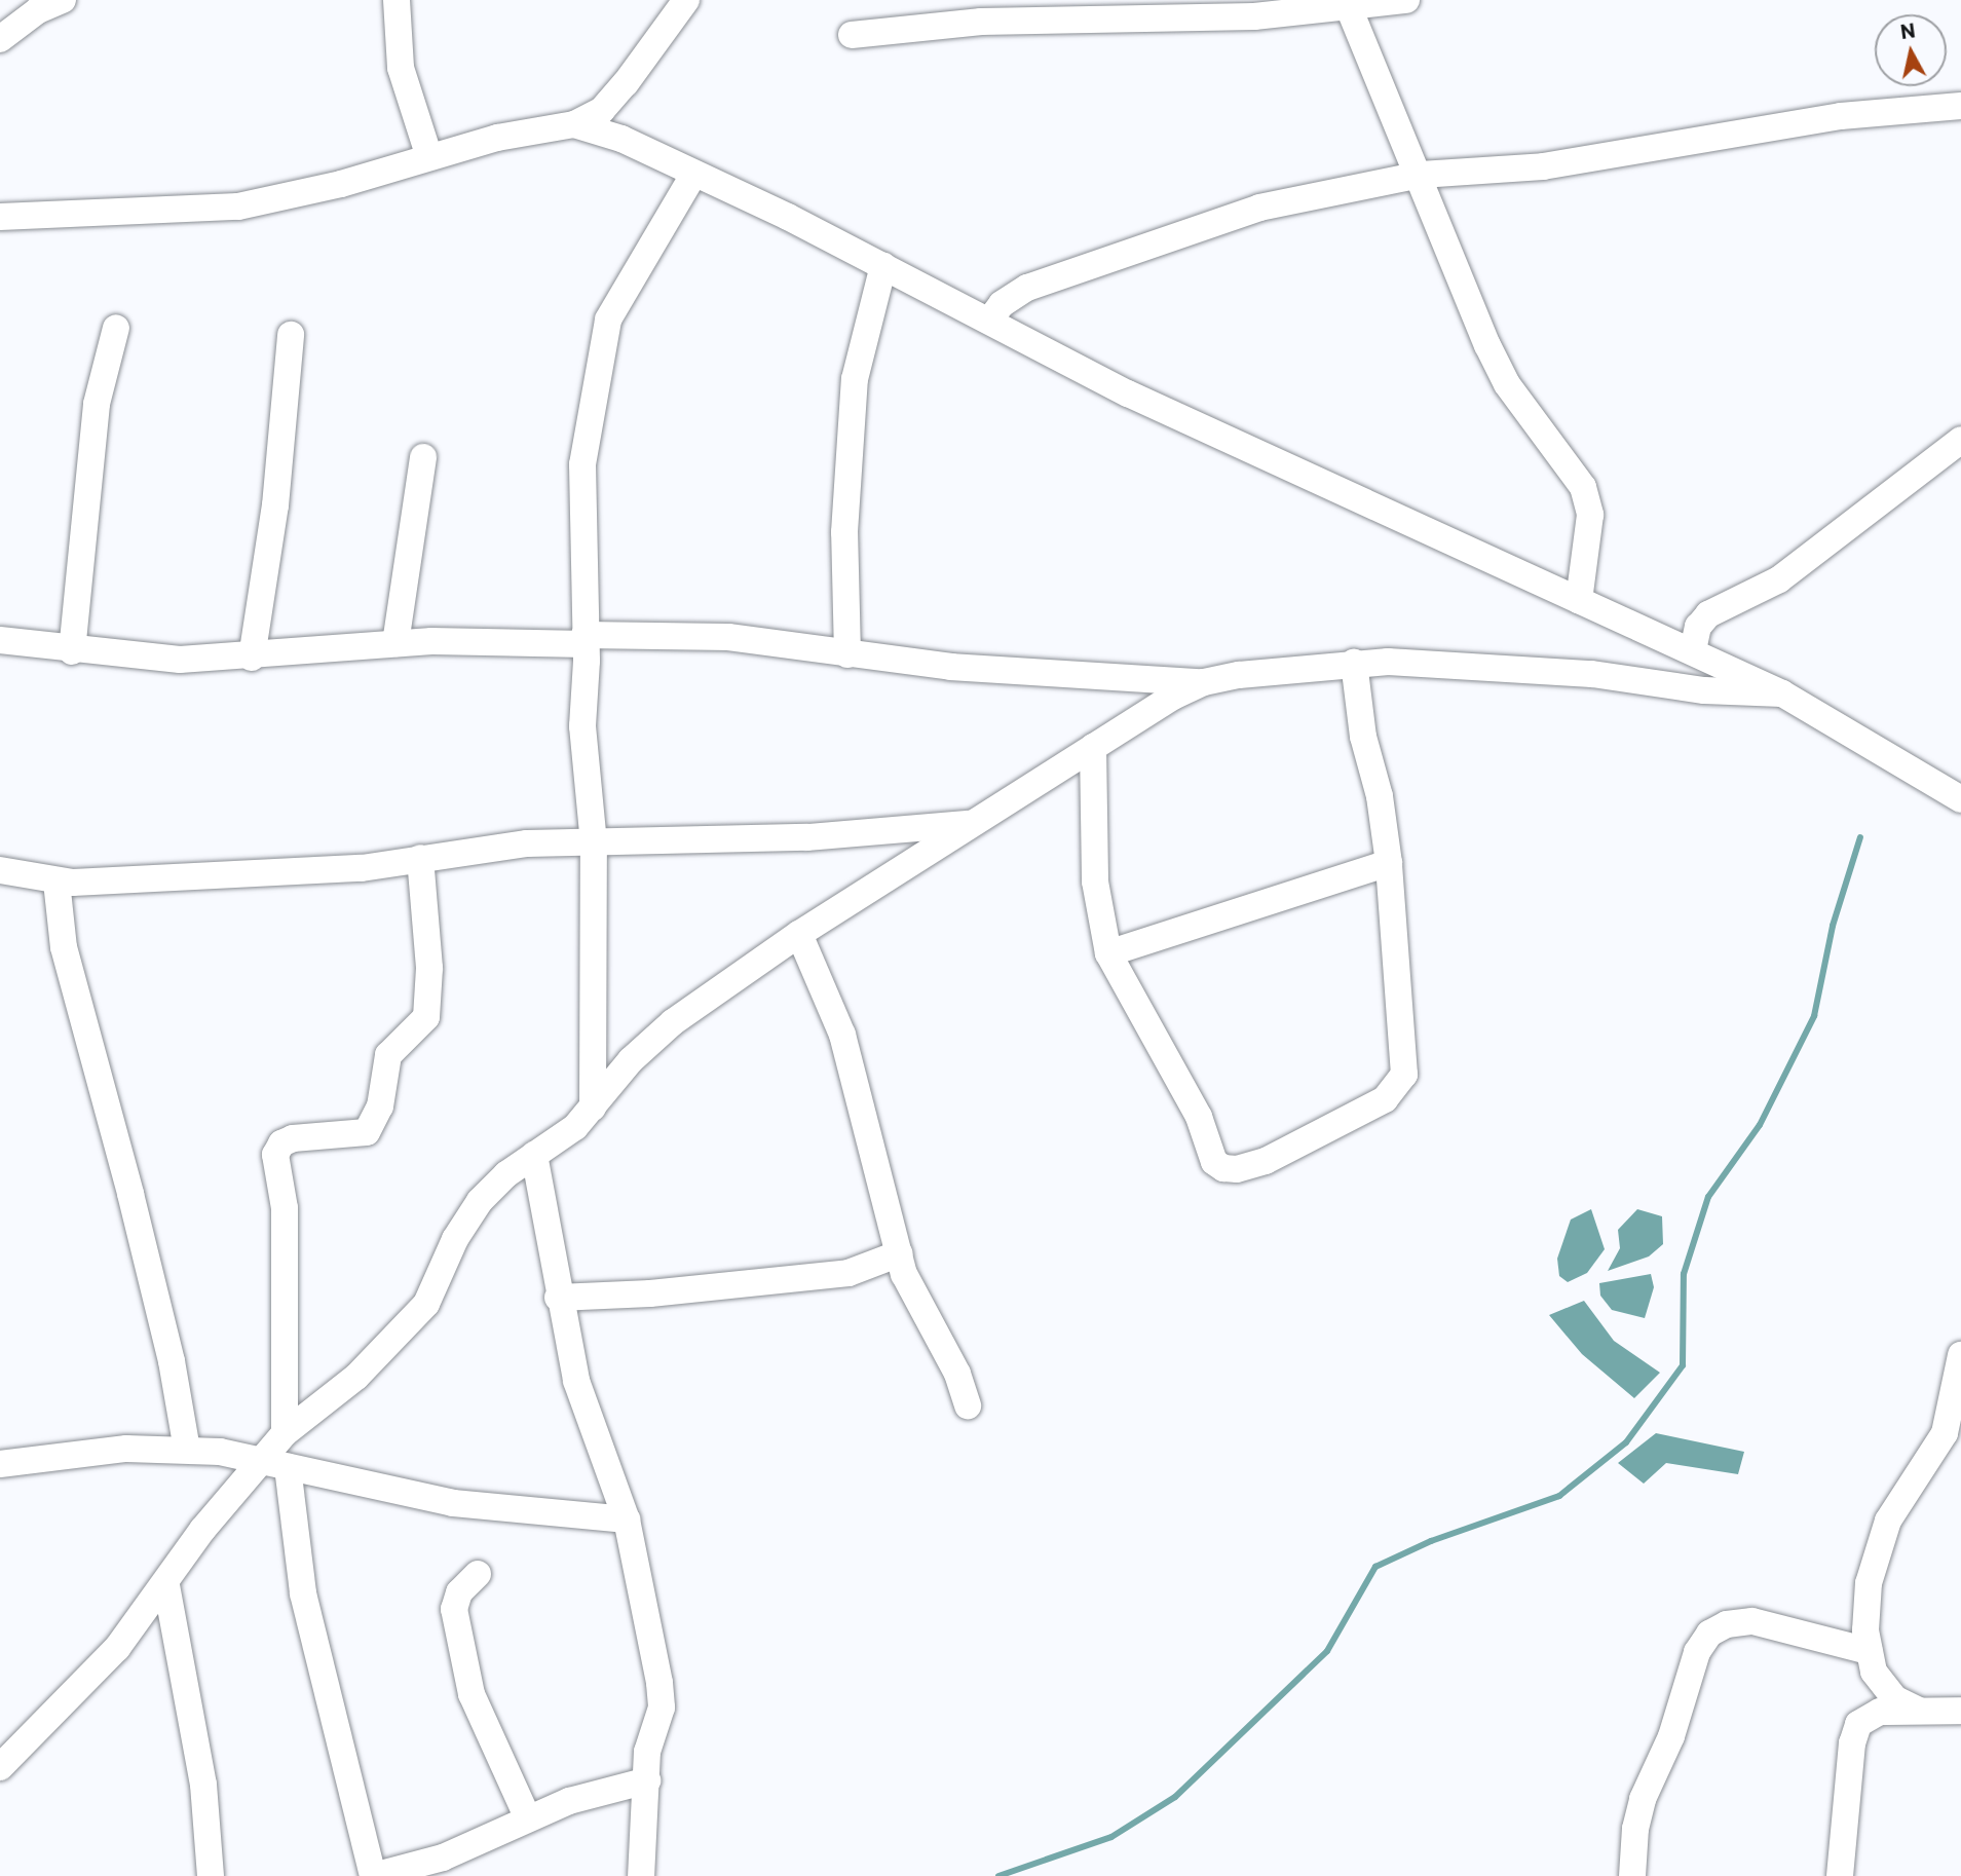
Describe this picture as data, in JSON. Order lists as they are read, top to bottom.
{
  "north": "top"
}
